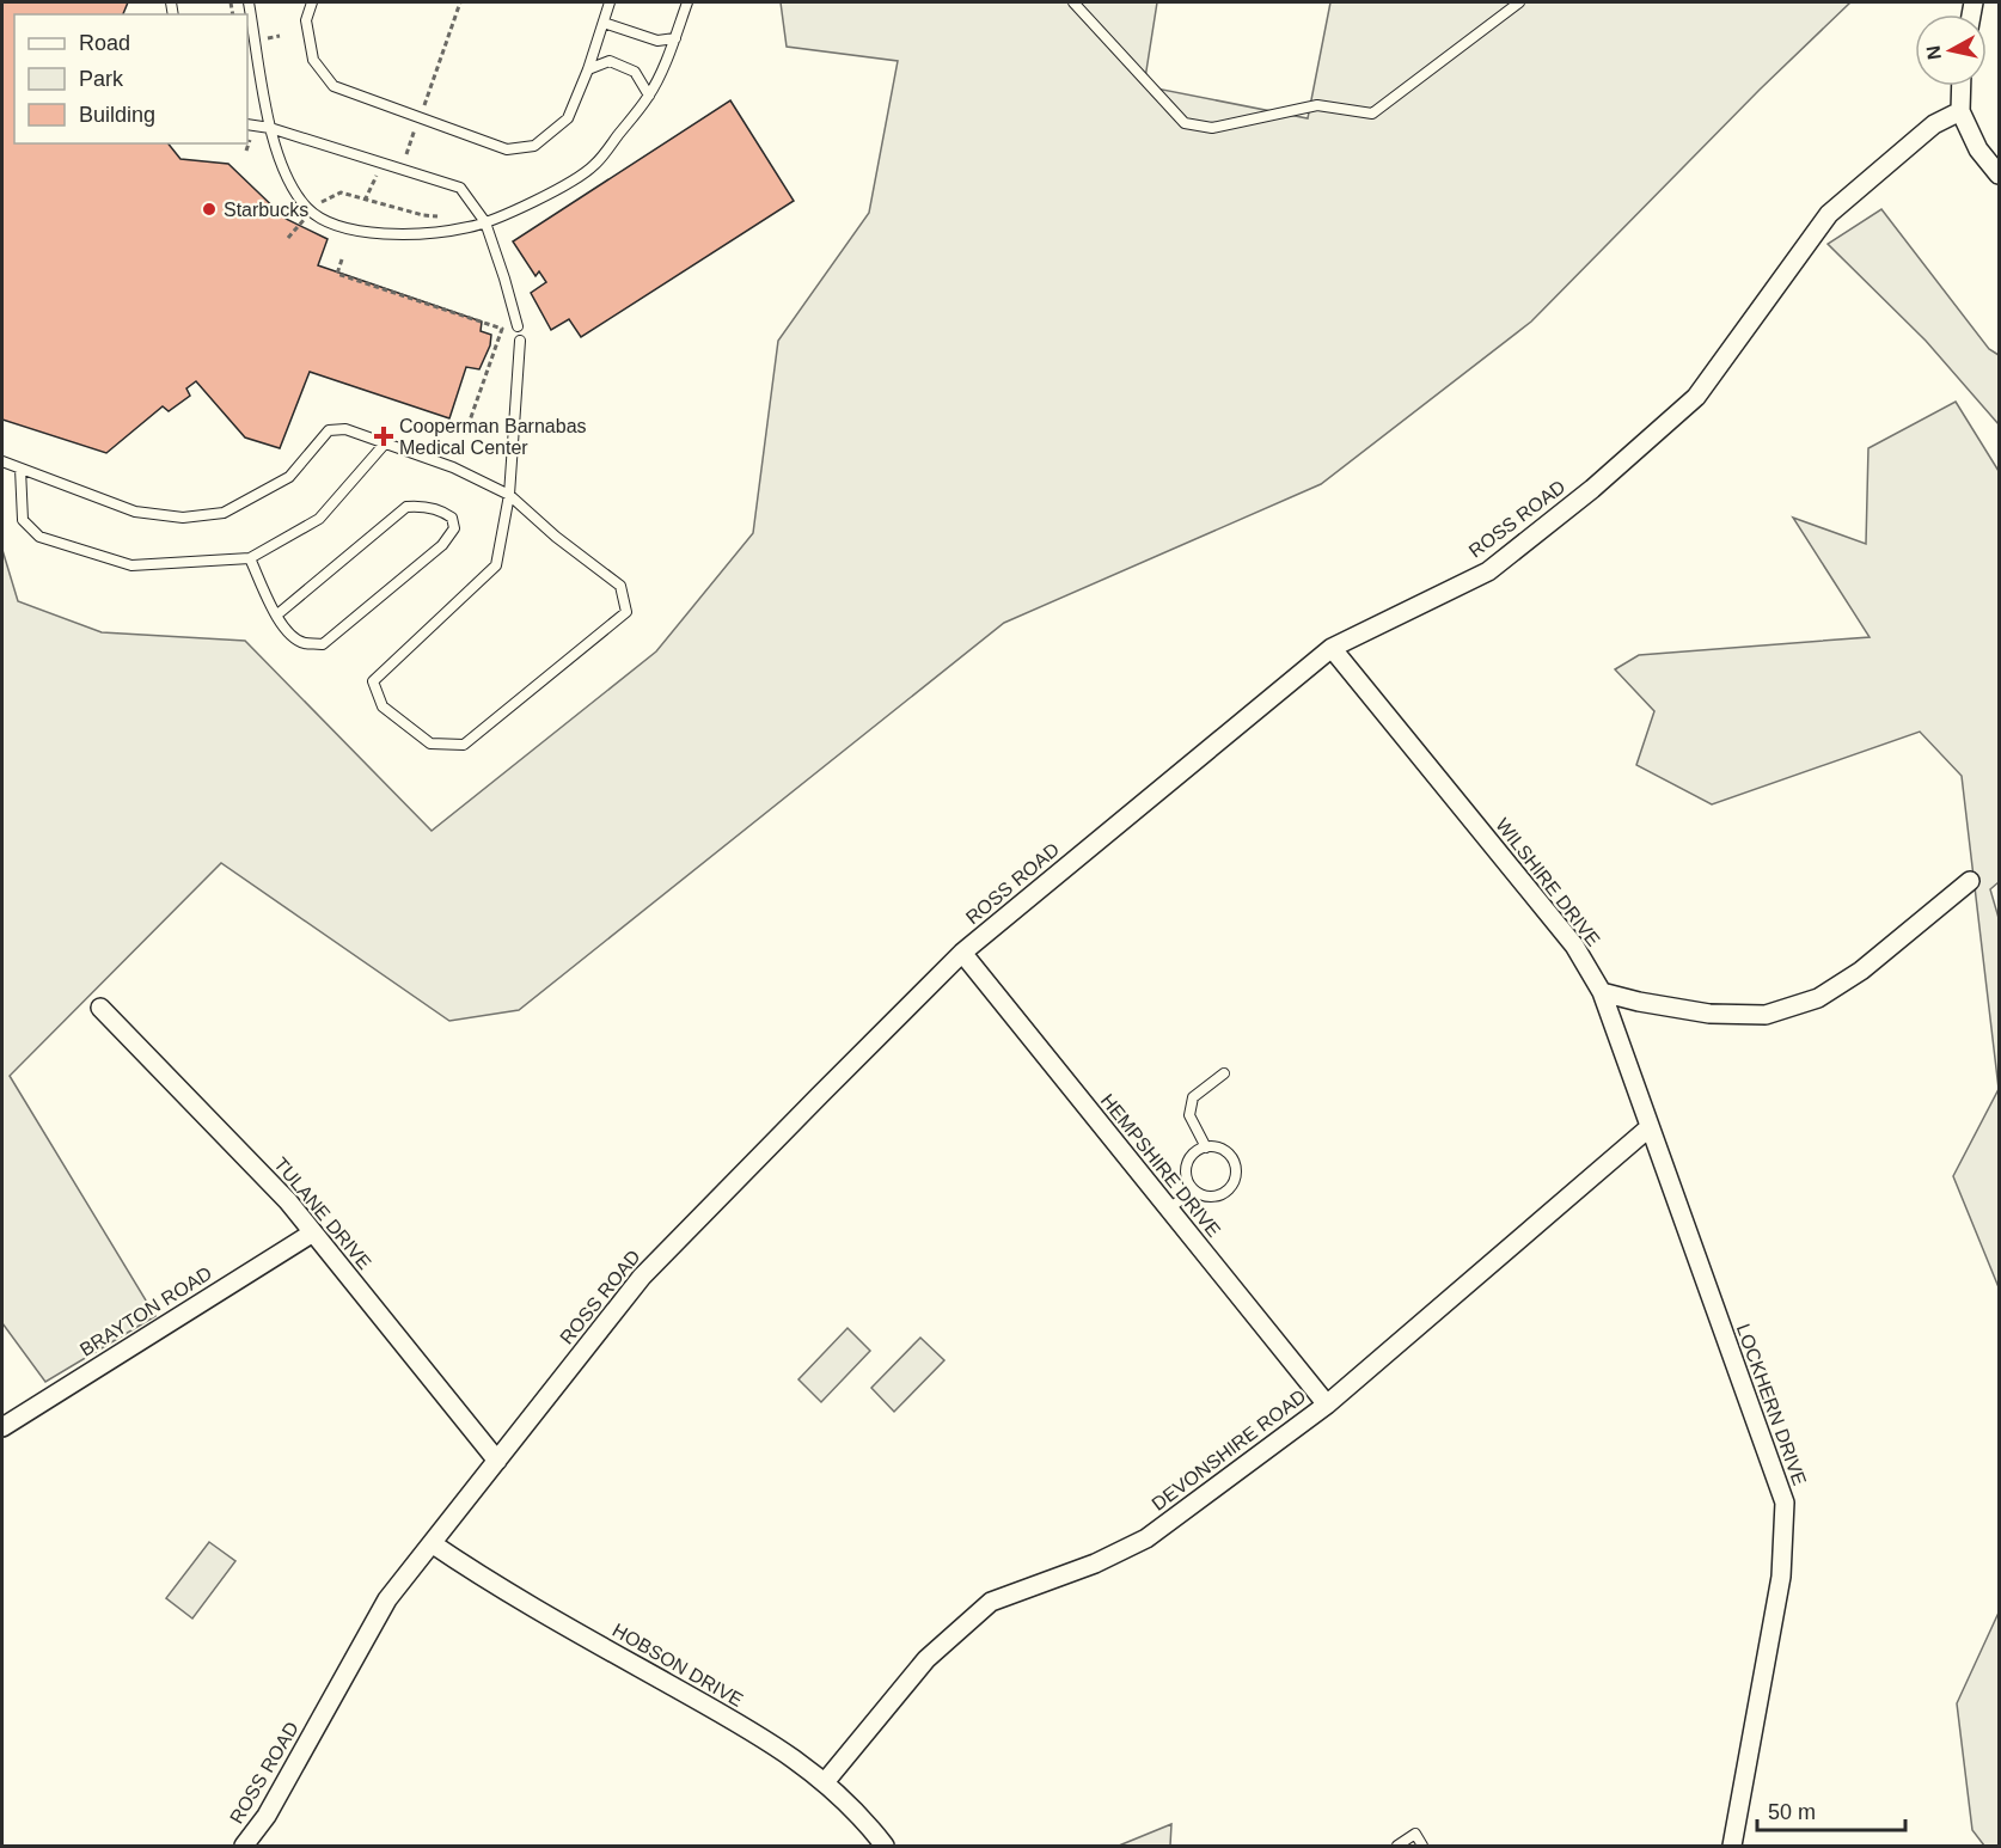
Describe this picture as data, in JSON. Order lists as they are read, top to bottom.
{
  "streets": {
    "street": [
      "ROSS ROAD",
      "WILSHIRE DRIVE",
      "HEMPSHIRE DRIVE",
      "TULANE DRIVE",
      "BRAYTON ROAD",
      "LOCKHERN DRIVE",
      "DEVONSHIRE ROAD",
      "HOBSON DRIVE"
    ]
  },
  "crossings": [
    ["ROSS ROAD", "WILSHIRE DRIVE"],
    ["ROSS ROAD", "HEMPSHIRE DRIVE"],
    ["ROSS ROAD", "TULANE DRIVE"],
    ["ROSS ROAD", "HOBSON DRIVE"],
    ["WILSHIRE DRIVE", "LOCKHERN DRIVE"],
    ["HEMPSHIRE DRIVE", "DEVONSHIRE ROAD"],
    ["TULANE DRIVE", "BRAYTON ROAD"],
    ["LOCKHERN DRIVE", "DEVONSHIRE ROAD"],
    ["DEVONSHIRE ROAD", "HOBSON DRIVE"]
  ],
  "places": {
    "other": ["Starbucks"],
    "health": ["Cooperman Barnabas Medical Center"]
  },
  "legend": ["Road", "Park", "Building"],
  "scale_bar": "50 m",
  "north": "left"
}
